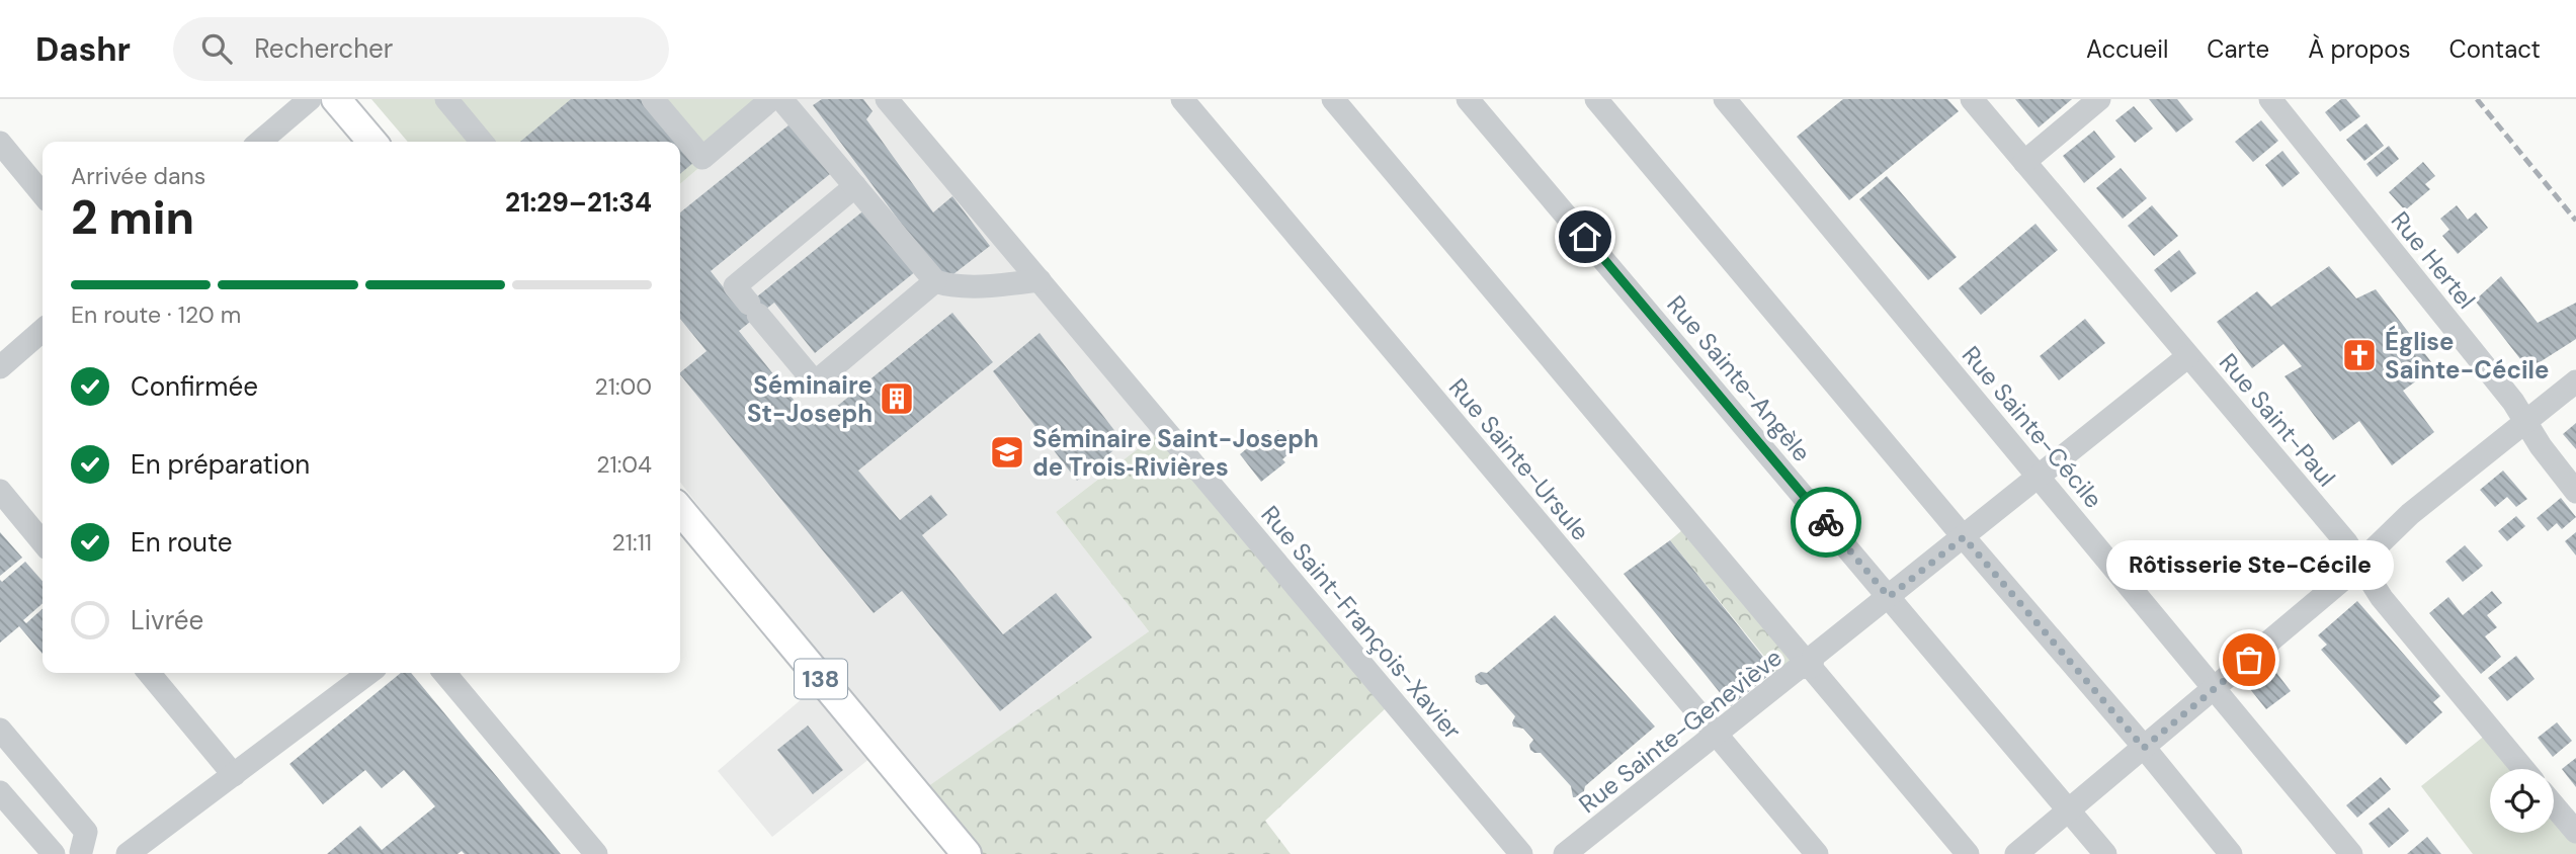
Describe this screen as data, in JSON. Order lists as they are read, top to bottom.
{
  "streets": {
    "main road": ["138"],
    "street": [
      "Rue Hertel",
      "Rue Sainte-Angèle",
      "Rue Saint-Paul",
      "Rue Sainte-Cécile",
      "Rue Sainte-Ursule",
      "Rue Saint-François-Xavier",
      "Rue Sainte-Geneviève"
    ]
  },
  "crossings": [
    ["Rue Sainte-Angèle", "Rue Sainte-Geneviève"],
    ["Rue Saint-Paul", "Rue Sainte-Geneviève"],
    ["Rue Sainte-Cécile", "Rue Sainte-Geneviève"],
    ["Rue Sainte-Ursule", "Rue Sainte-Geneviève"]
  ],
  "places": {
    "church": ["Église Sainte-Cécile"],
    "building": ["Séminaire St-Joseph"],
    "school or university": ["Séminaire Saint-Joseph de Trois‑Rivières"],
    "other": ["Rôtisserie Ste-Cécile"]
  },
  "page": {
    "header": "Dashr",
    "search": "Rechercher",
    "nav": [
      "Accueil",
      "Carte",
      "À propos",
      "Contact"
    ],
    "heading": ["2 min", "Arrivée dans", "21:29–21:34"],
    "bar": "En route · 120 m",
    "list": [
      ["Confirmée", "21:00"],
      ["En préparation", "21:04"],
      ["En route", "21:11"],
      "Livrée"
    ],
    "bubble": "Rôtisserie Ste-Cécile"
  }
}
